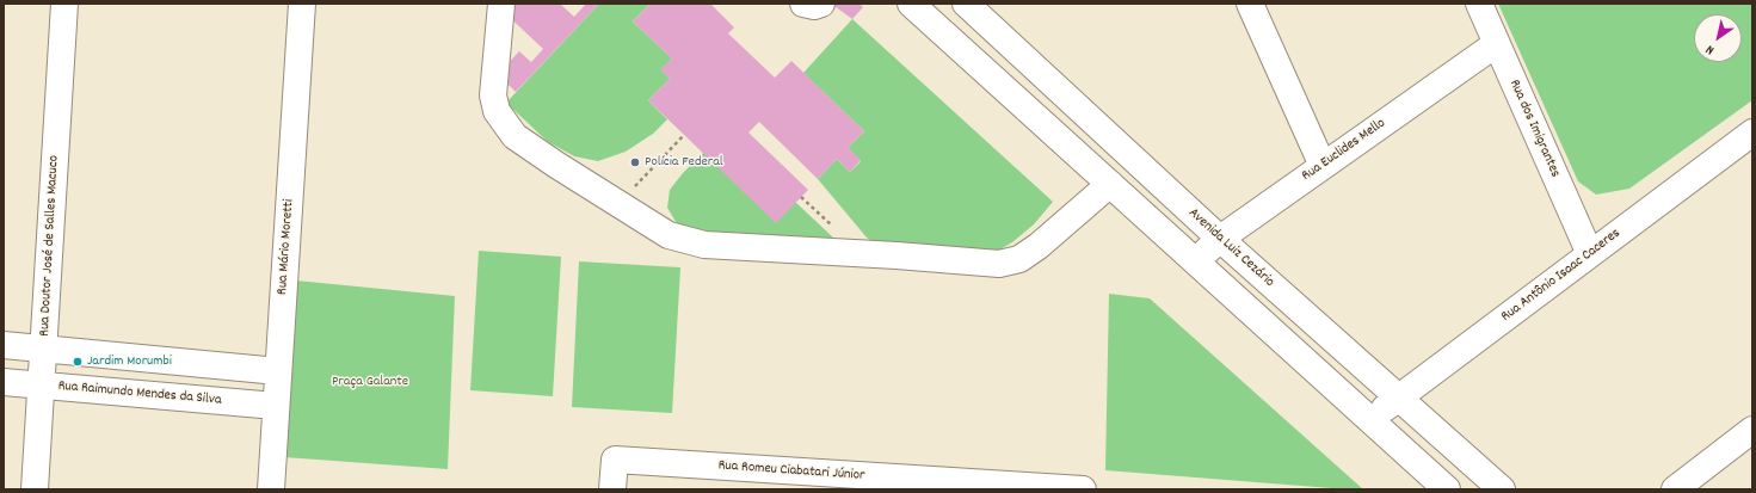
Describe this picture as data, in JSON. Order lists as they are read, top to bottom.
{
  "streets": {
    "street": [
      "Rua dos Imigrantes",
      "Rua Euclides Mello",
      "Rua Doutor José de Salles Macuco",
      "Rua Mário Moretti",
      "Avenida Luiz Cezário",
      "Rua Antônio Isaac Caceres",
      "Rua Raimundo Mendes da Silva",
      "Rua Romeu Ciabatari Júnior"
    ]
  },
  "crossings": [
    ["Rua dos Imigrantes", "Rua Euclides Mello"],
    ["Rua dos Imigrantes", "Rua Antônio Isaac Caceres"],
    ["Rua Euclides Mello", "Avenida Luiz Cezário"],
    ["Rua Doutor José de Salles Macuco", "Rua Raimundo Mendes da Silva"],
    ["Rua Mário Moretti", "Rua Raimundo Mendes da Silva"],
    ["Avenida Luiz Cezário", "Rua Antônio Isaac Caceres"]
  ],
  "parks": ["Praça Galante"],
  "places": ["Polícia Federal", "Jardim Morumbi"],
  "north": "bottom left"
}
